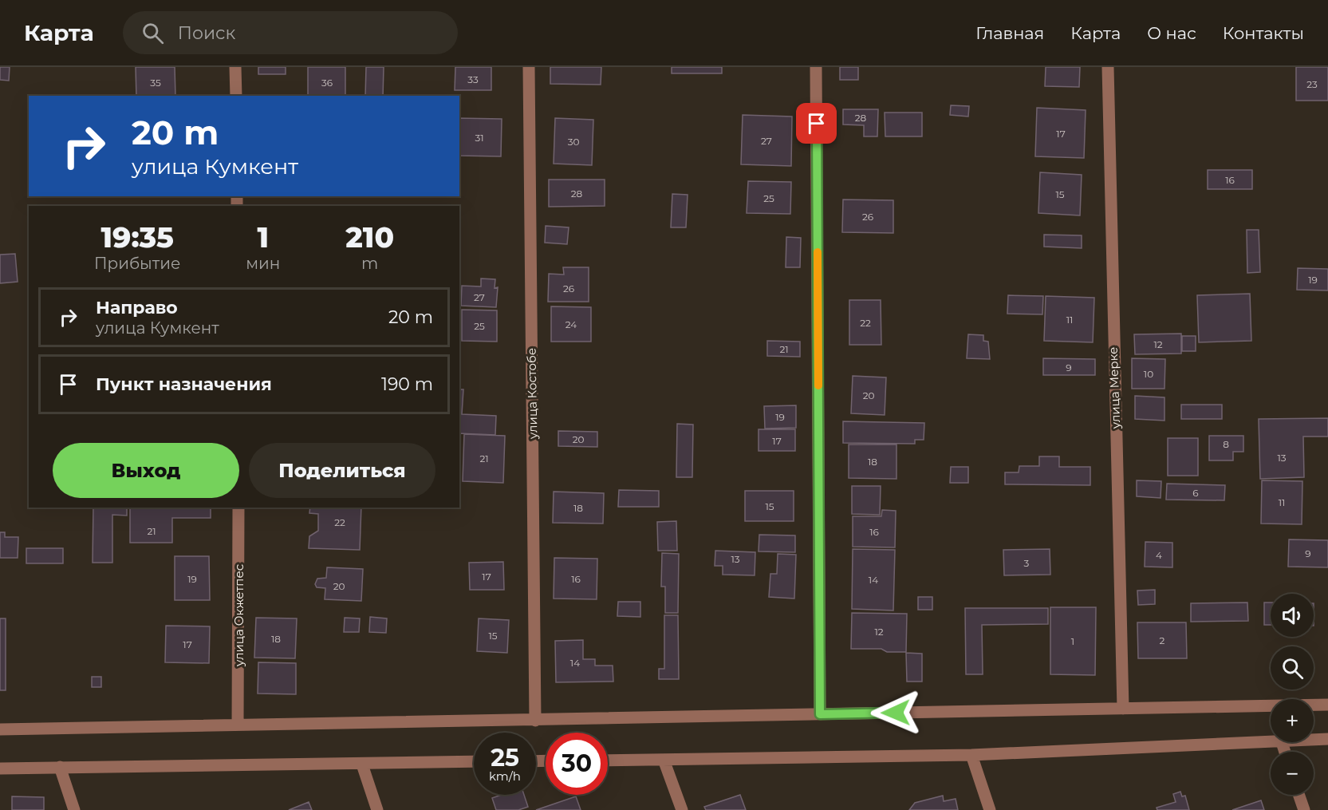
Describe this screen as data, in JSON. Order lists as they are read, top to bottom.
{
  "streets": {
    "street": ["улица Мерке", "улица Костобе", "улица Окжетпес"]
  },
  "house_numbers": [
    "33",
    "35",
    "36",
    "23",
    "28",
    "17",
    "31",
    "27",
    "30",
    "16",
    "28",
    "15",
    "25",
    "26",
    "19",
    "26",
    "27",
    "11",
    "22",
    "24",
    "25",
    "12",
    "21",
    "9",
    "10",
    "20",
    "19",
    "20",
    "17",
    "8",
    "13",
    "21",
    "18",
    "6",
    "11",
    "15",
    "18",
    "22",
    "21",
    "16",
    "9",
    "4",
    "13",
    "3",
    "17",
    "19",
    "16",
    "14",
    "20",
    "12",
    "15",
    "18",
    "2",
    "1",
    "17",
    "14"
  ],
  "page": {
    "header": "Карта",
    "search": "Поиск",
    "nav": [
      "Главная",
      "Карта",
      "О нас",
      "Контакты"
    ],
    "turn": ["20 m", "улица Кумкент"],
    "eta": [
      "19:35",
      "Прибытие",
      "1",
      "мин",
      "210",
      "m"
    ],
    "list": [
      {
        "name": "Направо",
        "note": "улица Кумкент",
        "value": "20 m"
      },
      {
        "name": "Пункт назначения",
        "value": "190 m"
      }
    ],
    "buttons": ["Выход", "Поделиться"],
    "map_buttons": ["+", "−"],
    "speed": "25 km/h",
    "limit": "30"
  }
}
